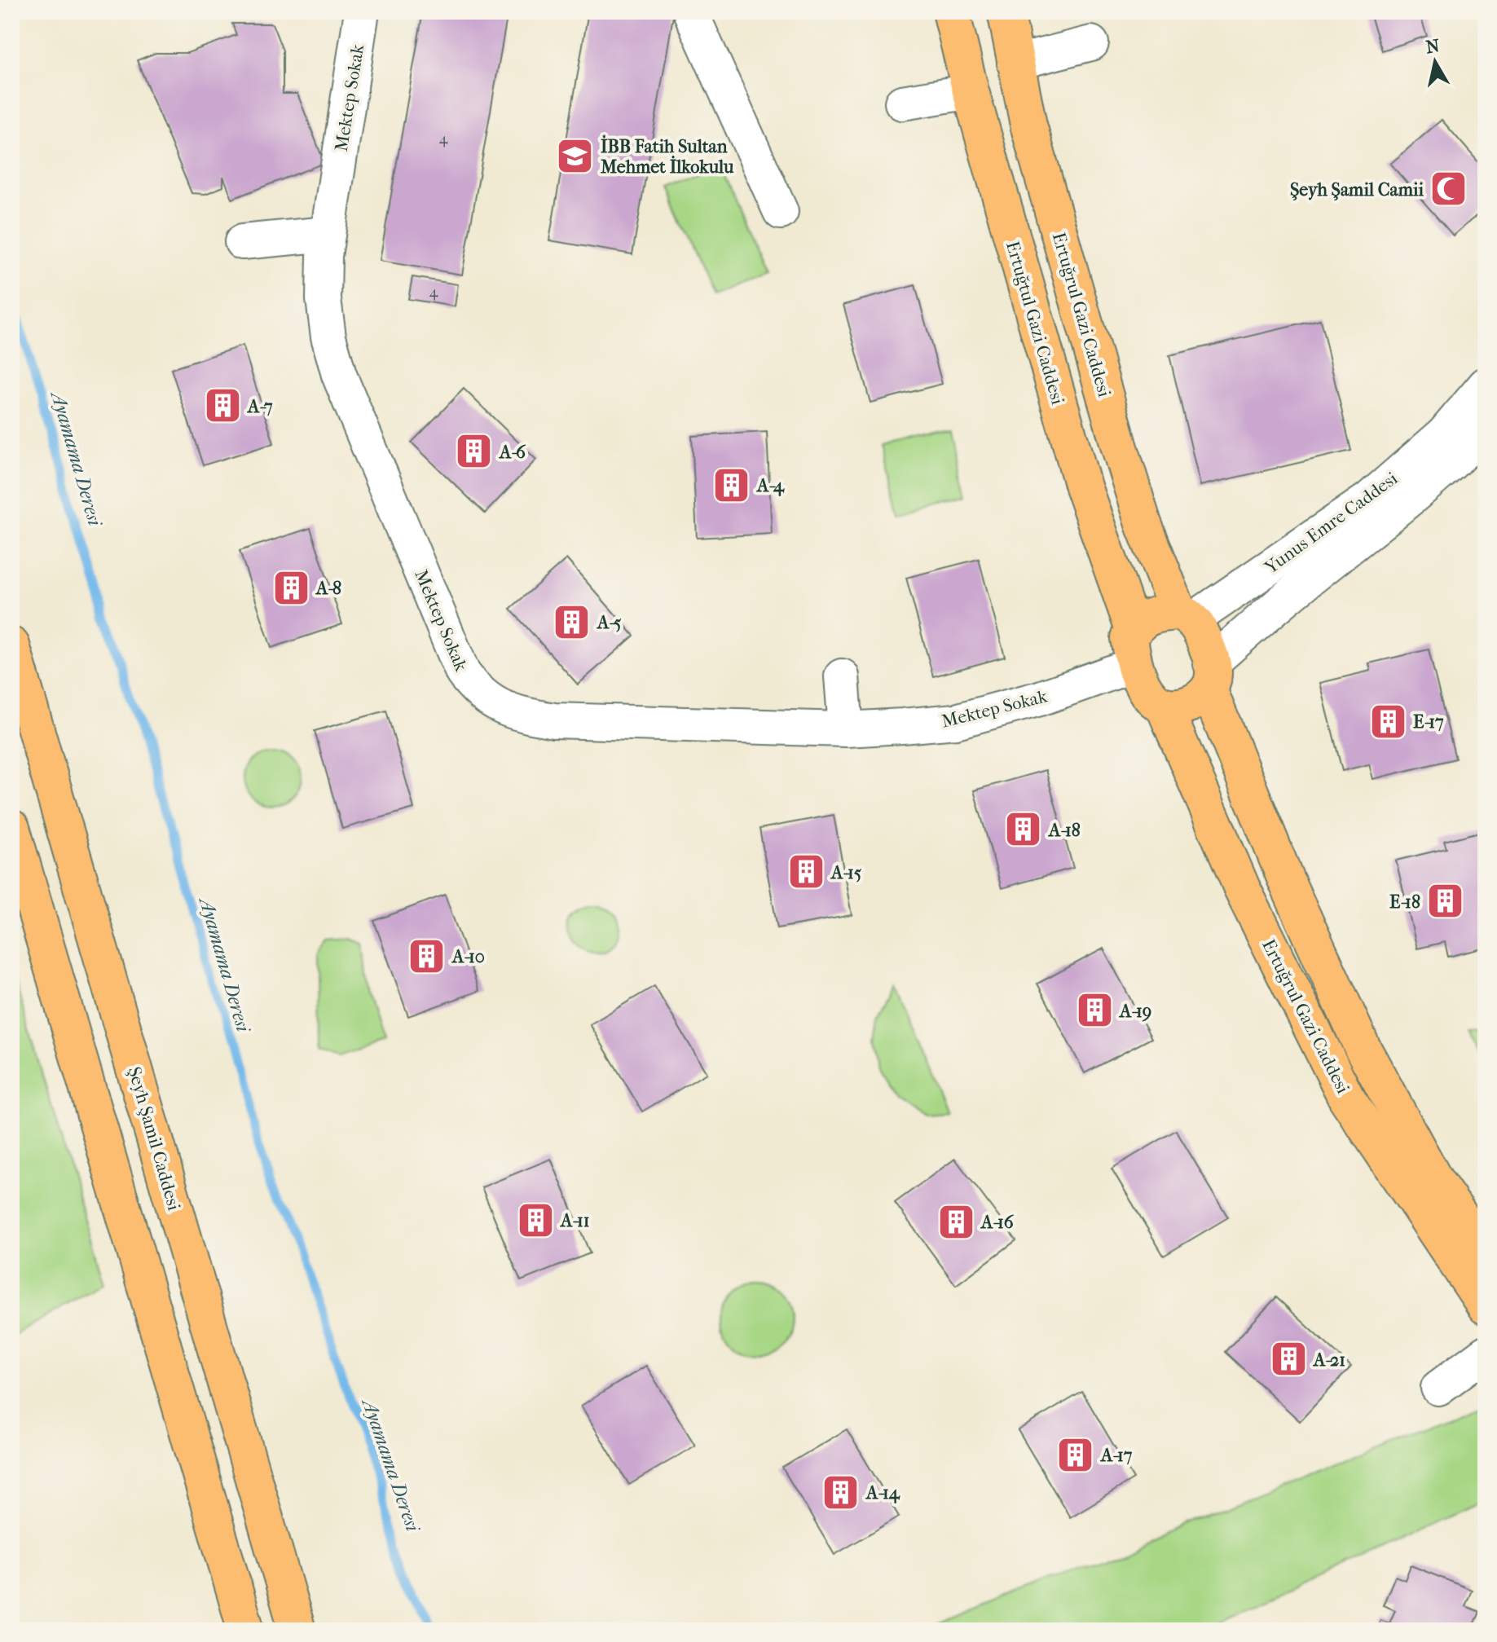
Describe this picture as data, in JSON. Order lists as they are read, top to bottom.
{
  "streets": {
    "main road": ["Ertuğrul Gazi Caddesi", "Ertuğtul Gazi Caddesi", "Şeyh Şamil Caddesi"],
    "street": ["Mektep Sokak", "Yunus Emre Caddesi"]
  },
  "crossings": [
    ["Mektep Sokak", "Ertuğrul Gazi Caddesi"],
    ["Mektep Sokak", "Ertuğtul Gazi Caddesi"],
    ["Mektep Sokak", "Yunus Emre Caddesi"],
    ["Ertuğrul Gazi Caddesi", "Ertuğtul Gazi Caddesi"],
    ["Ertuğrul Gazi Caddesi", "Yunus Emre Caddesi"],
    ["Ertuğtul Gazi Caddesi", "Yunus Emre Caddesi"]
  ],
  "water": ["Ayamama Deresi"],
  "places": {
    "school or university": ["İBB Fatih Sultan Mehmet İlkokulu"],
    "mosque": ["Şeyh Şamil Camii"],
    "building": [
      "A-7",
      "A-6",
      "A-4",
      "A-8",
      "A-5",
      "E-17",
      "A-18",
      "A-15",
      "E-18",
      "A-10",
      "A-19",
      "A-11",
      "A-16",
      "A-21",
      "A-17",
      "A-14"
    ]
  },
  "house_numbers": ["4", "4"],
  "north": "top"
}
